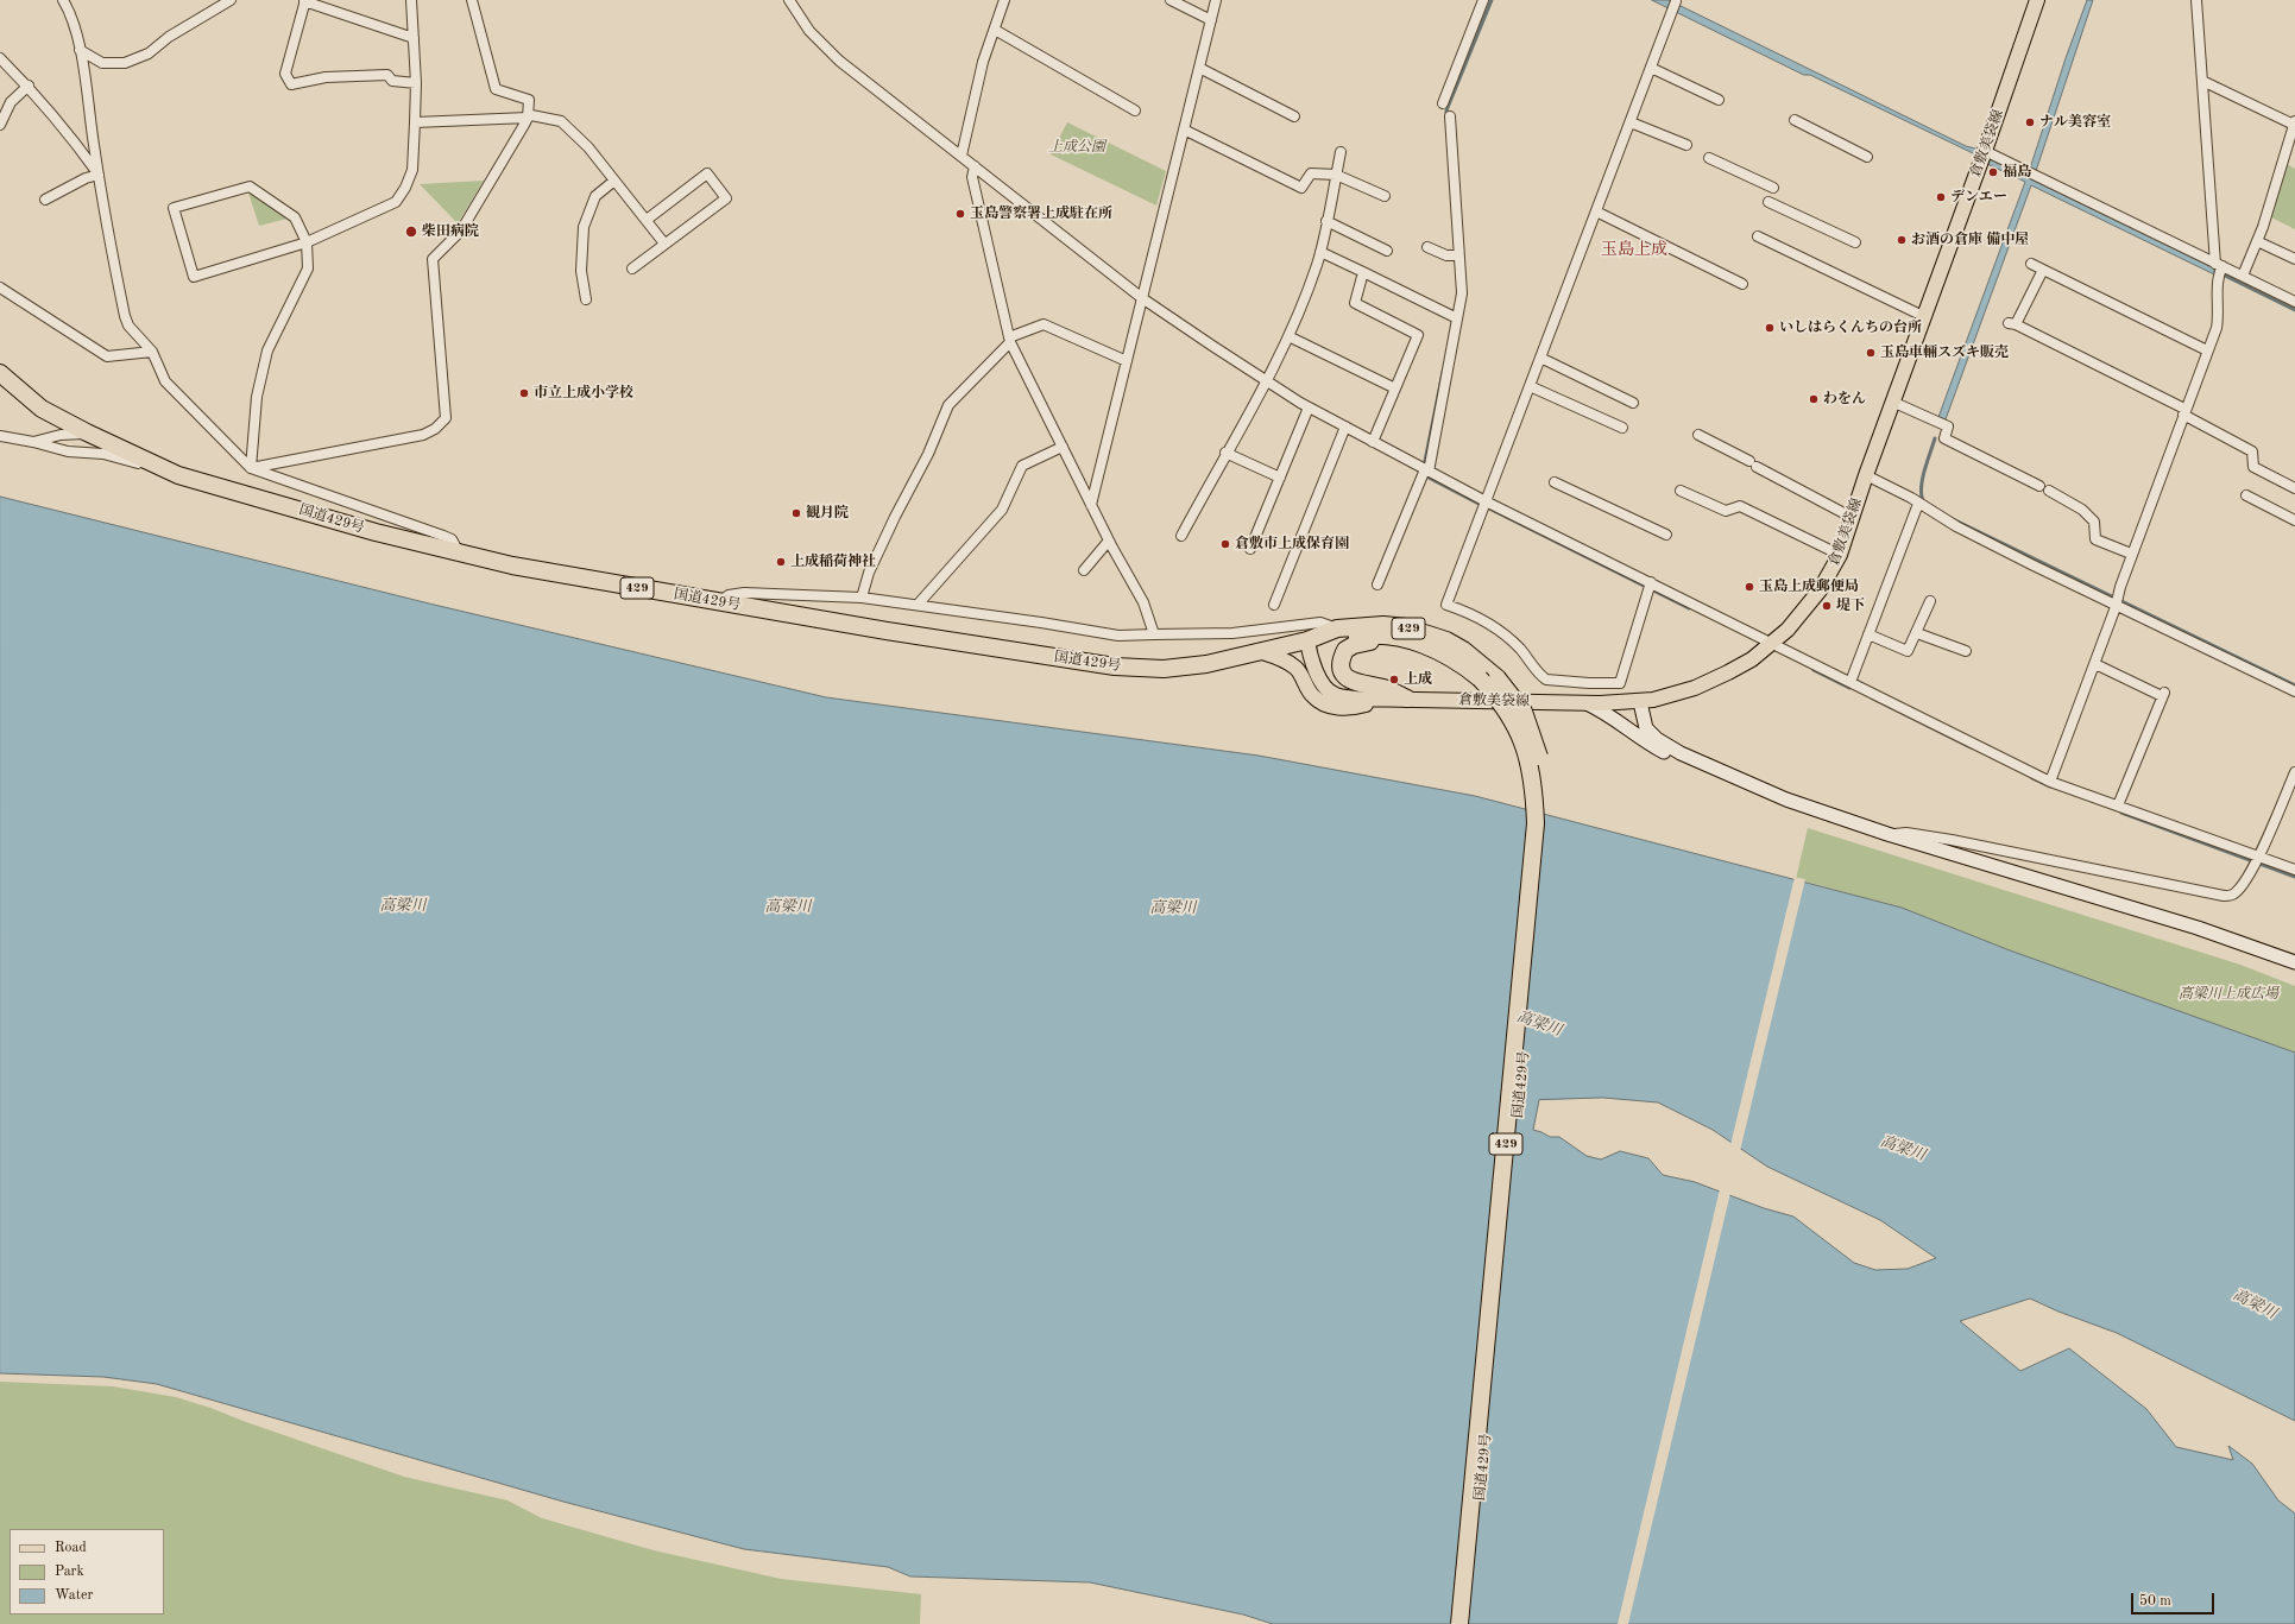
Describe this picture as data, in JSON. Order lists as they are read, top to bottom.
{
  "streets": {
    "highway": ["国道429号", "429"],
    "main road": ["倉敷美袋線"]
  },
  "crossings": [
    ["倉敷美袋線", "国道429号"]
  ],
  "districts": ["玉島上成"],
  "water": ["高梁川"],
  "parks": ["上成公園", "高梁川上成広場"],
  "places": [
    "ナル美容室",
    "福島",
    "デンエー",
    "玉島警察署上成駐在所",
    "柴田病院",
    "お酒の倉庫 備中屋",
    "いしはらくんちの台所",
    "玉島車輛スズキ販売",
    "市立上成小学校",
    "わをん",
    "観月院",
    "倉敷市上成保育園",
    "上成稲荷神社",
    "玉島上成郵便局",
    "堤下",
    "上成"
  ],
  "legend": ["Road", "Park", "Water"],
  "scale_bar": "50 m"
}
